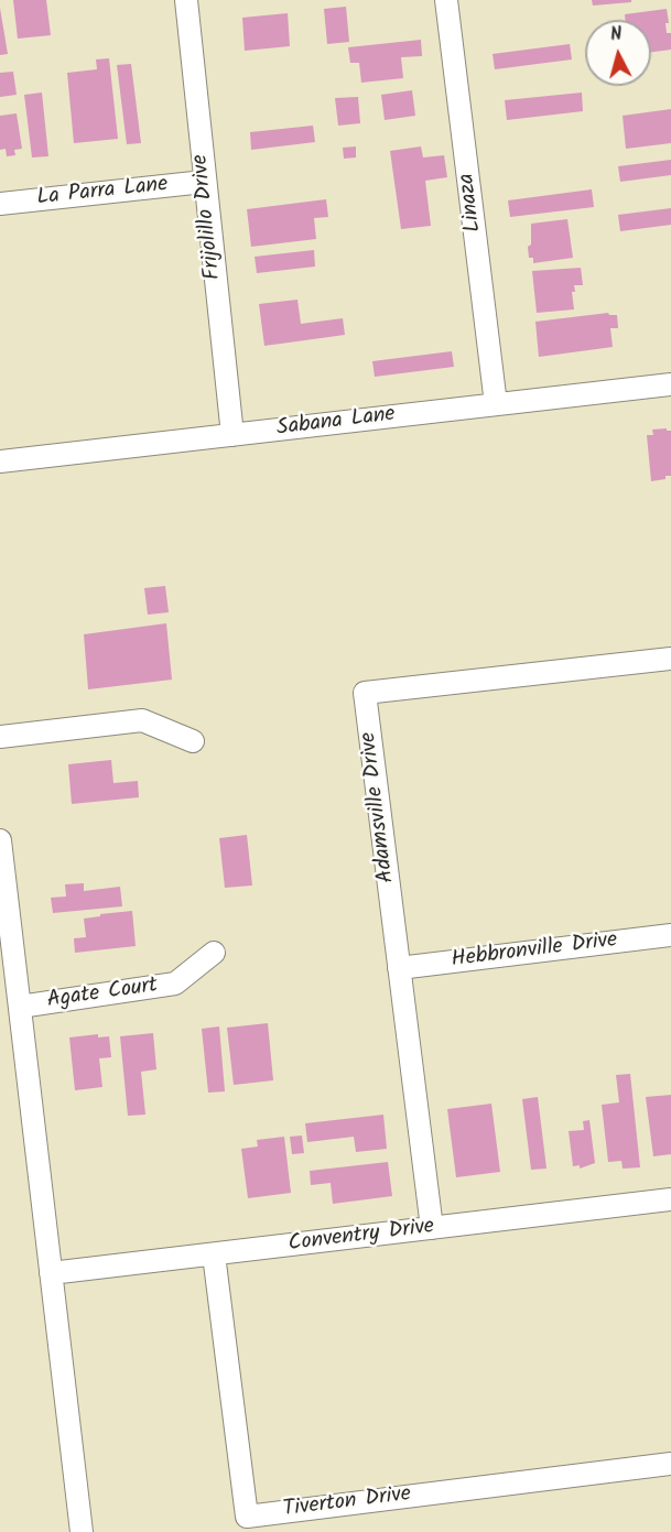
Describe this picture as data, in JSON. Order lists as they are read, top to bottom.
{
  "streets": {
    "street": [
      "La Parra Lane",
      "Linaza",
      "Frijolillo Drive",
      "Sabana Lane",
      "Adamsville Drive",
      "Hebbronville Drive",
      "Agate Court",
      "Conventry Drive",
      "Tiverton Drive"
    ]
  },
  "crossings": [
    ["La Parra Lane", "Frijolillo Drive"],
    ["Linaza", "Sabana Lane"],
    ["Frijolillo Drive", "Sabana Lane"],
    ["Adamsville Drive", "Hebbronville Drive"],
    ["Adamsville Drive", "Conventry Drive"],
    ["Conventry Drive", "Tiverton Drive"]
  ],
  "north": "top"
}
